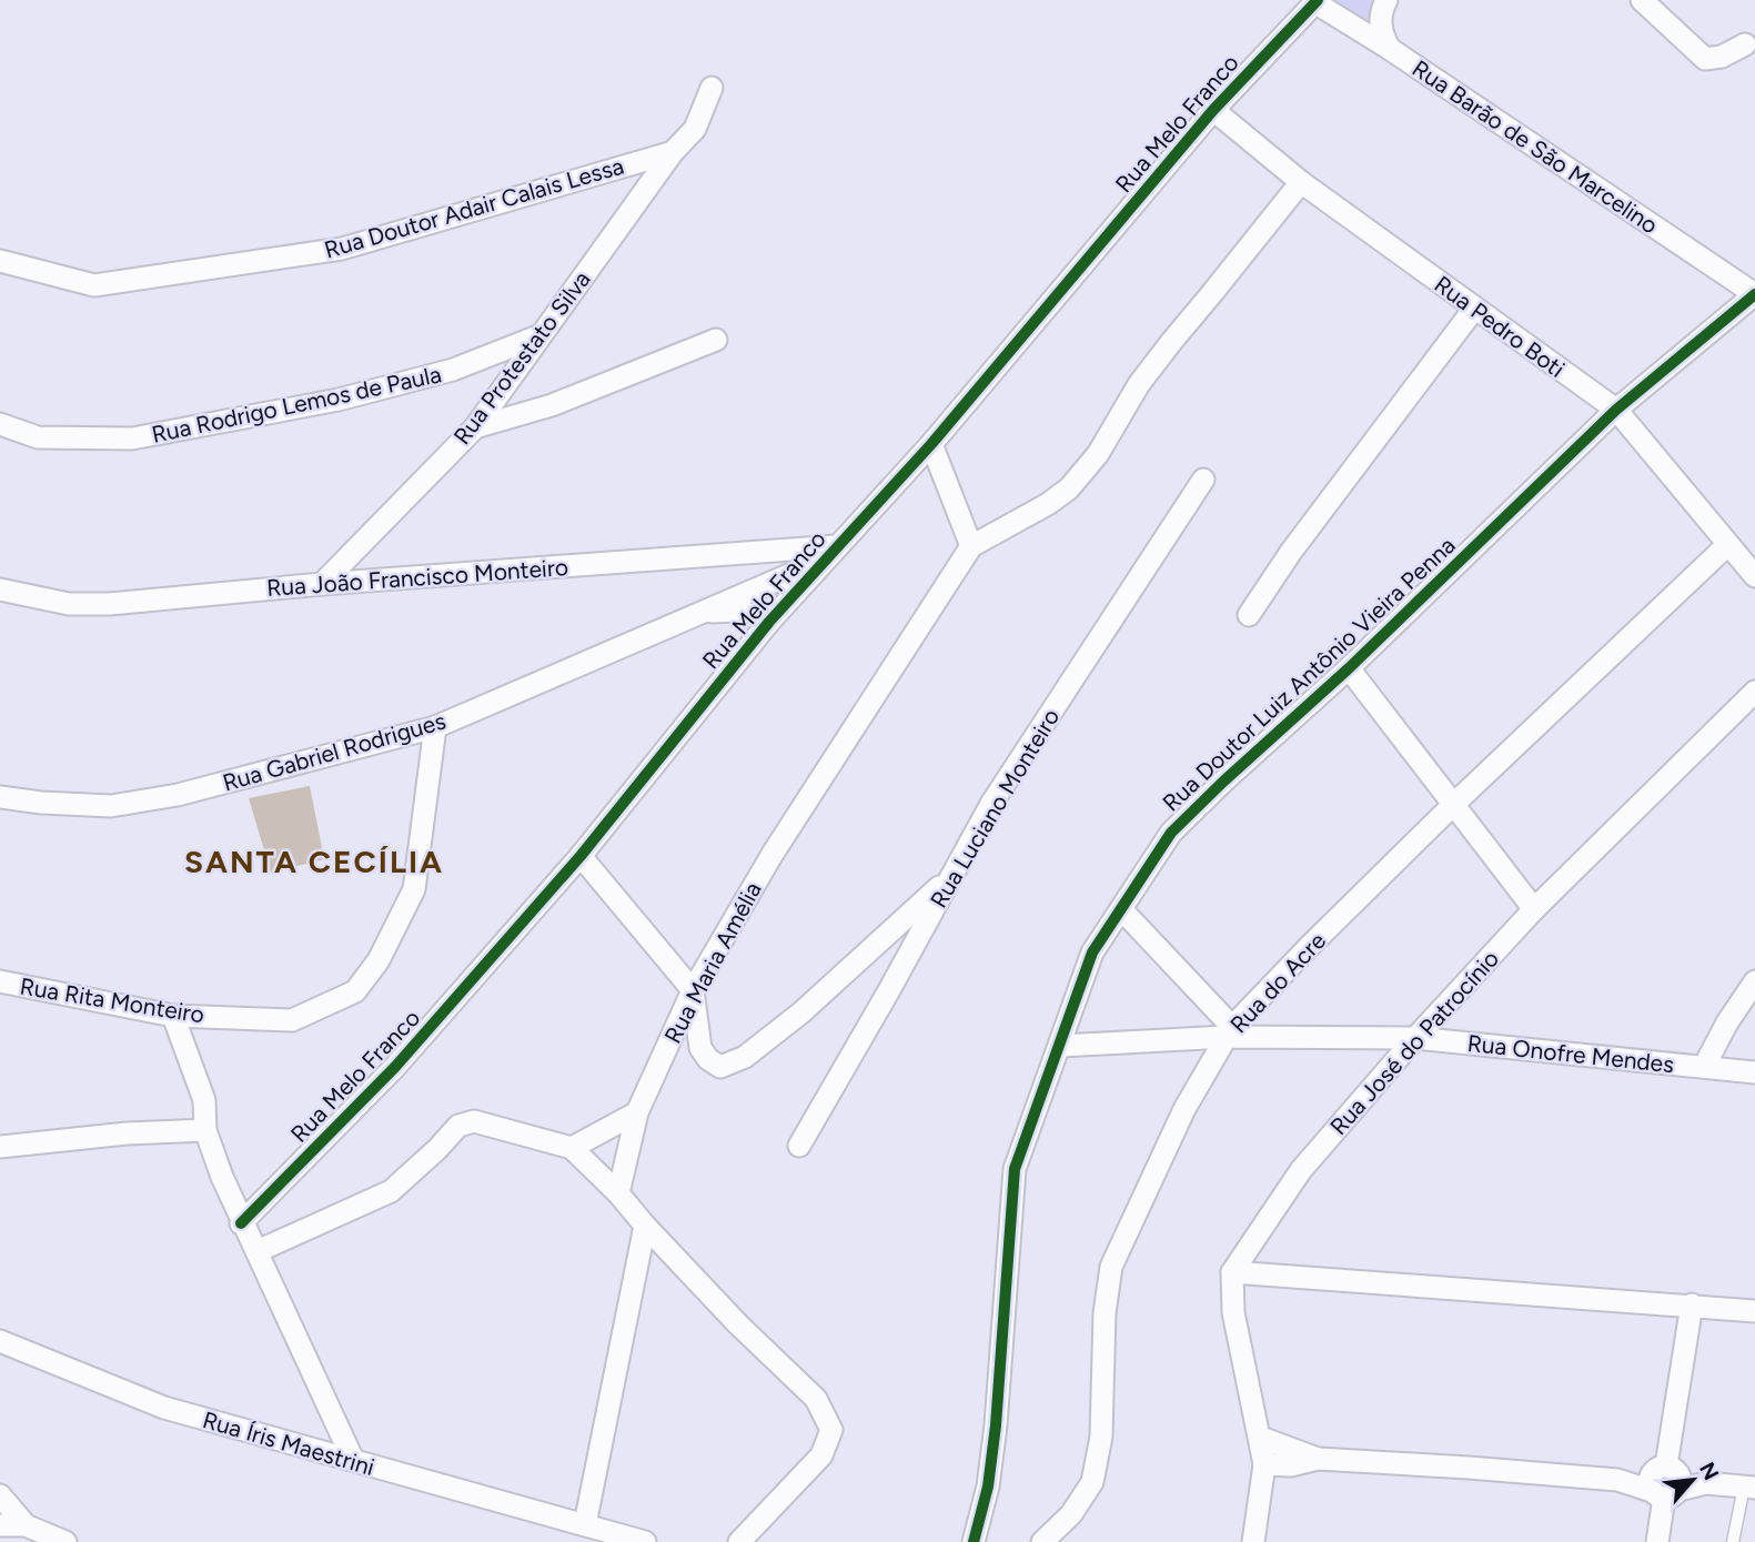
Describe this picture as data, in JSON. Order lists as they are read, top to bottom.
{
  "streets": {
    "street": [
      "Rua Melo Franco",
      "Rua Barão de São Marcelino",
      "Rua Doutor Adair Calais Lessa",
      "Rua Pedro Boti",
      "Rua Protestato Silva",
      "Rua Rodrigo Lemos de Paula",
      "Rua João Francisco Monteiro",
      "Rua Doutor Luiz Antônio Vieira Penna",
      "Rua Gabriel Rodrigues",
      "Rua Luciano Monteiro",
      "Rua Maria Amélia",
      "Rua do Acre",
      "Rua Rita Monteiro",
      "Rua José do Patrocínio",
      "Rua Onofre Mendes",
      "Rua Íris Maestrini"
    ]
  },
  "crossings": [
    ["Rua Melo Franco", "Rua Barão de São Marcelino"],
    ["Rua Melo Franco", "Rua Pedro Boti"],
    ["Rua Melo Franco", "Rua João Francisco Monteiro"],
    ["Rua Melo Franco", "Rua Gabriel Rodrigues"],
    ["Rua Barão de São Marcelino", "Rua Doutor Luiz Antônio Vieira Penna"],
    ["Rua Doutor Adair Calais Lessa", "Rua Protestato Silva"],
    ["Rua Pedro Boti", "Rua Doutor Luiz Antônio Vieira Penna"],
    ["Rua Pedro Boti", "Rua do Acre"],
    ["Rua Protestato Silva", "Rua Rodrigo Lemos de Paula"],
    ["Rua Protestato Silva", "Rua João Francisco Monteiro"],
    ["Rua João Francisco Monteiro", "Rua Gabriel Rodrigues"],
    ["Rua Doutor Luiz Antônio Vieira Penna", "Rua Onofre Mendes"],
    ["Rua Gabriel Rodrigues", "Rua Rita Monteiro"],
    ["Rua do Acre", "Rua Onofre Mendes"],
    ["Rua José do Patrocínio", "Rua Onofre Mendes"]
  ],
  "districts": ["SANTA CECÍLIA"],
  "north": "top right"
}
